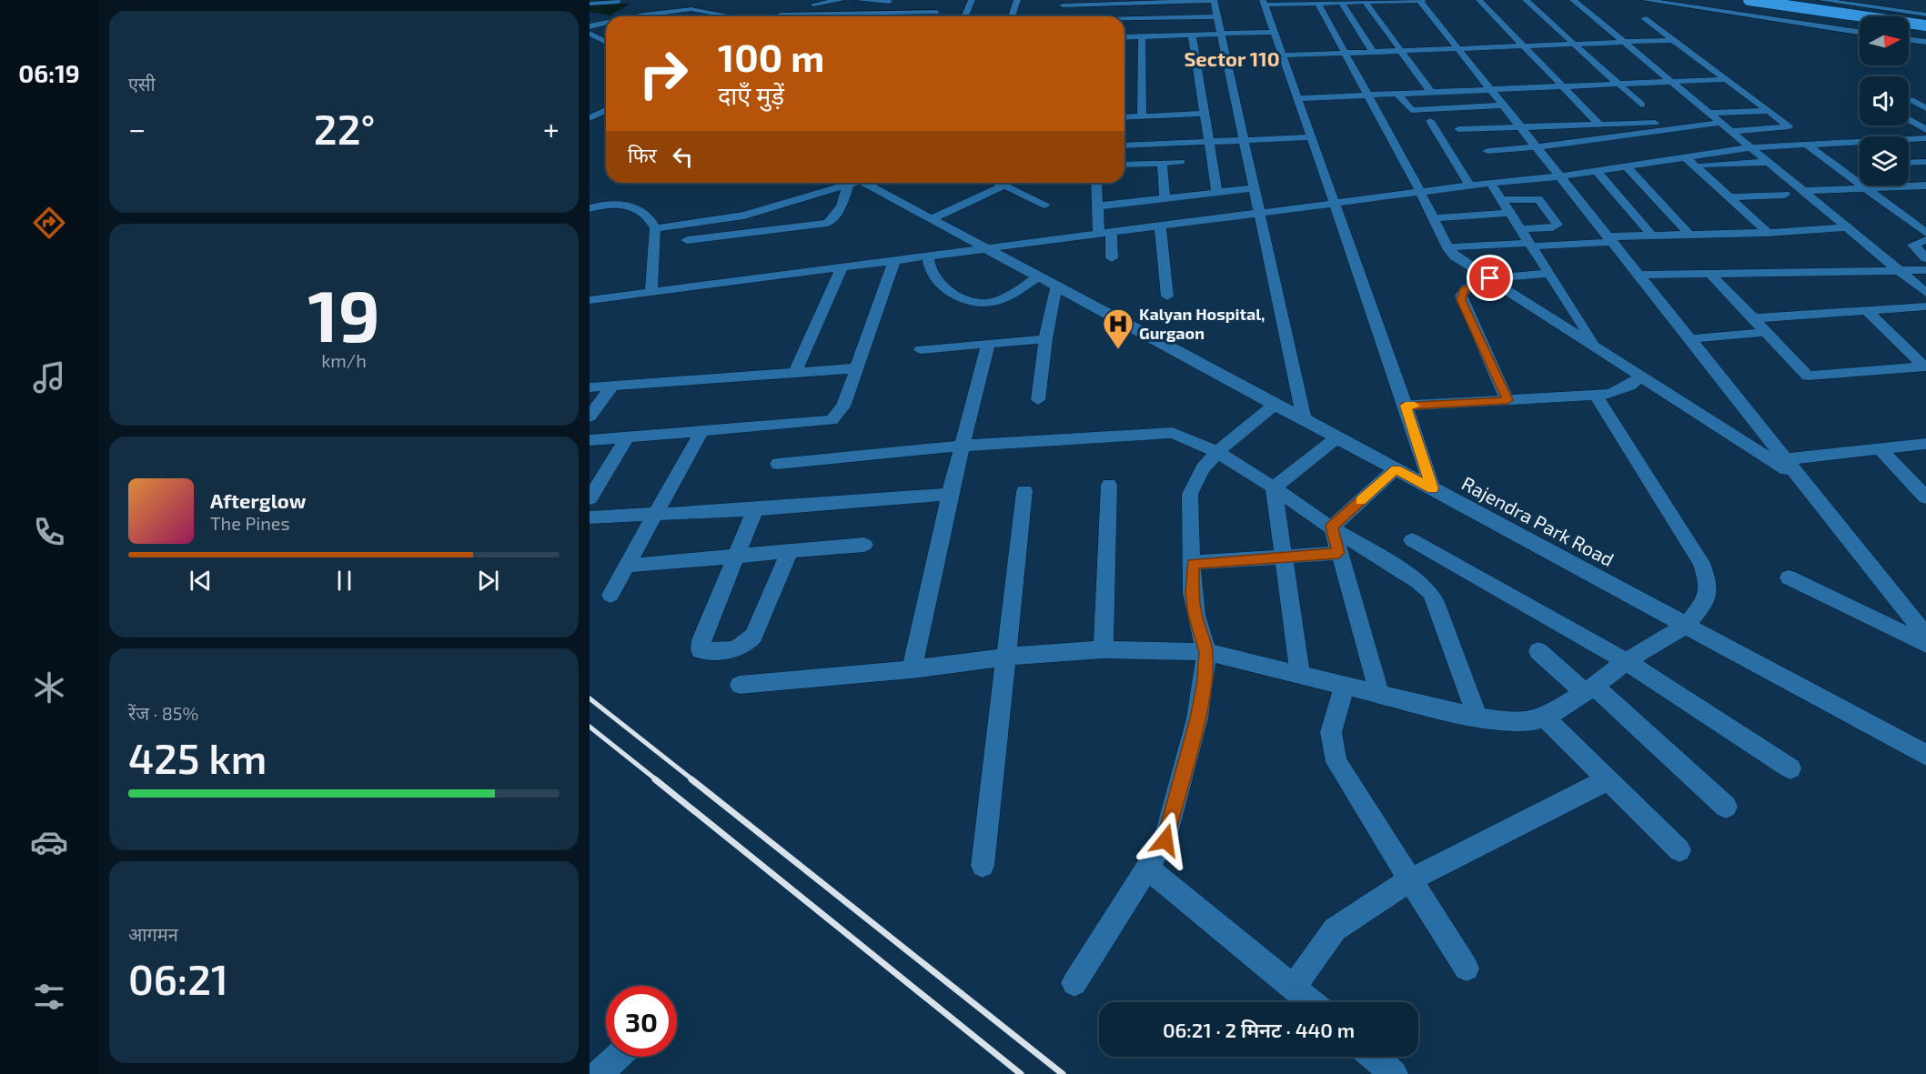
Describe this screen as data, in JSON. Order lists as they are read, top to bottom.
{
  "streets": {
    "street": ["Rajendra Park Road"]
  },
  "districts": ["Sector 110"],
  "places": {
    "hospital": ["Kalyan Hospital, Gurgaon"]
  },
  "north": "right",
  "page": {
    "tabs": "06:19",
    "tile": [
      "एसी",
      ["19", "km/h"],
      ["रेंज · 85%", "425 km"],
      ["आगमन", "06:21"]
    ],
    "turn": ["100 m", "दाएँ मुड़ें"],
    "heat": ["−", "22°", "+"],
    "then": "फिर",
    "song": ["Afterglow", "The Pines"],
    "limit": "30",
    "trip": "06:21 · 2 मिनट · 440 m"
  }
}
